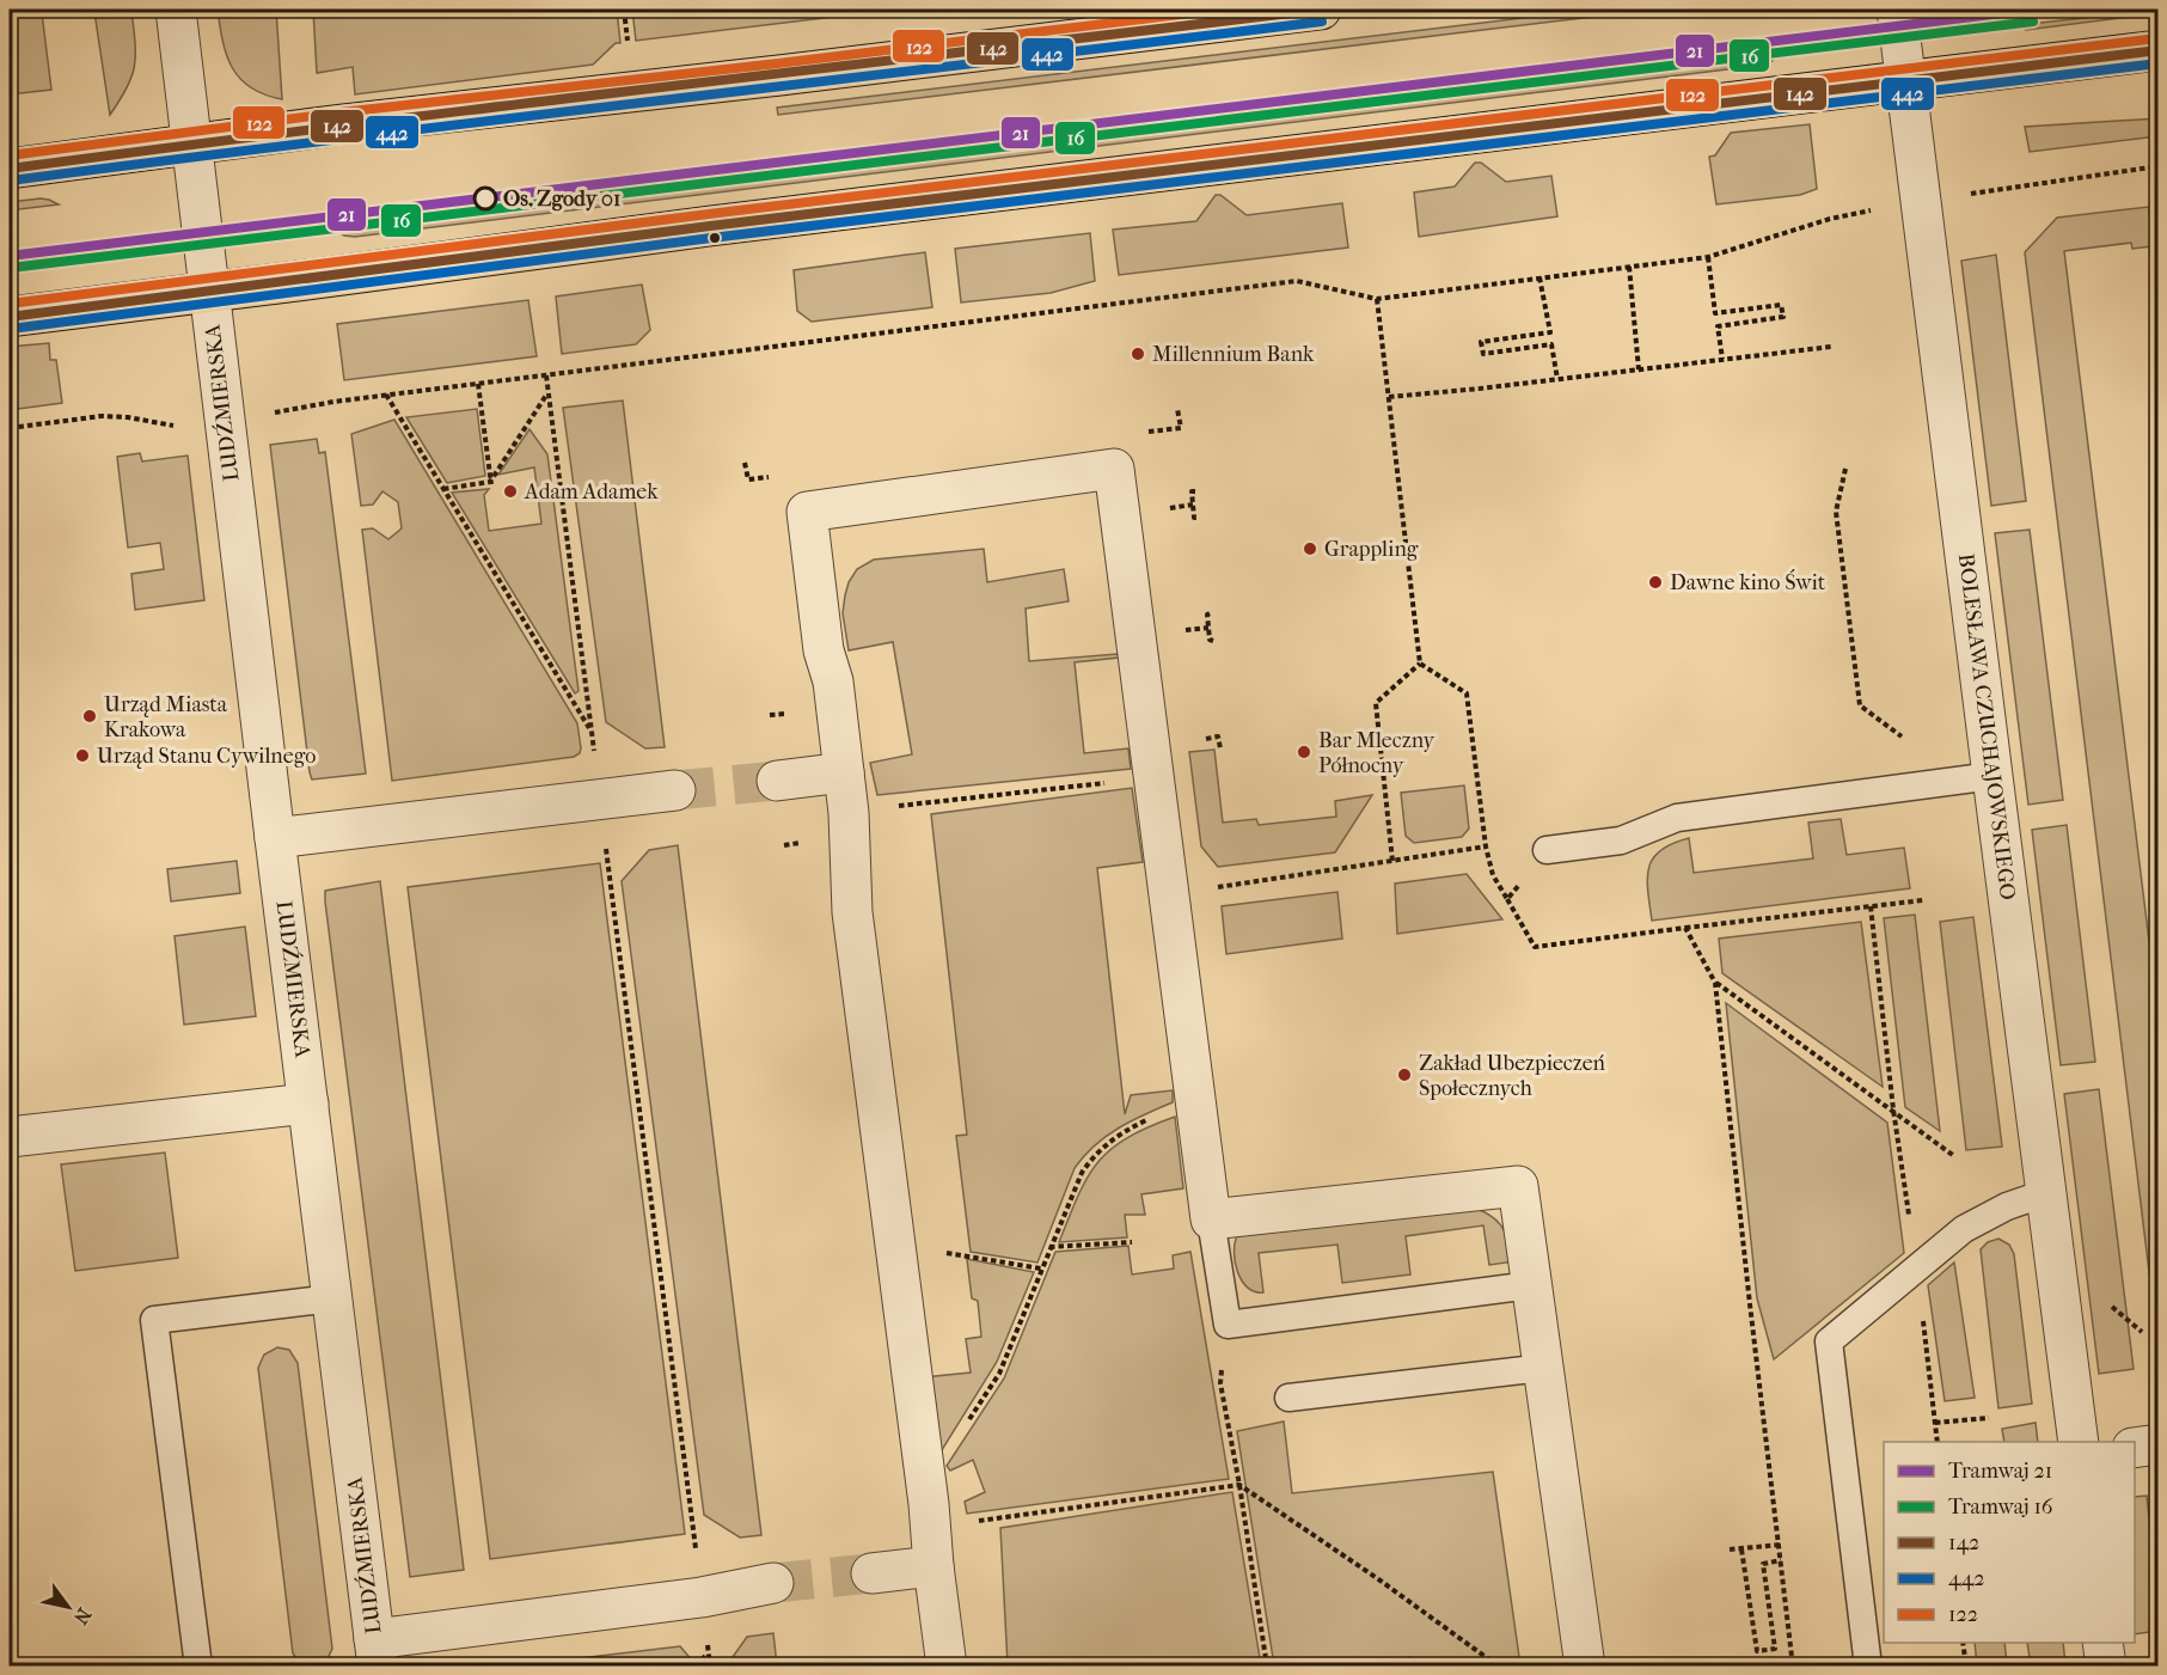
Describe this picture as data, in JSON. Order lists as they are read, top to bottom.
{
  "streets": {
    "street": ["LUDŹMIERSKA", "BOLESŁAWA CZUCHAJOWSKIEGO"]
  },
  "places": [
    "Os. Zgody 01",
    "Millennium Bank",
    "Adam Adamek",
    "Grappling",
    "Dawne kino Świt",
    "Urząd Miasta Krakowa",
    "Bar Mleczny Północny",
    "Urząd Stanu Cywilnego",
    "Zakład Ubezpieczeń Społecznych"
  ],
  "lines": [
    "tram line 21",
    "transit line 142",
    "transit line 122",
    "tram line 16",
    "transit line 442"
  ],
  "legend": [
    "Tramwaj 21",
    "Tramwaj 16",
    "142",
    "442",
    "122"
  ],
  "north": "bottom right"
}
